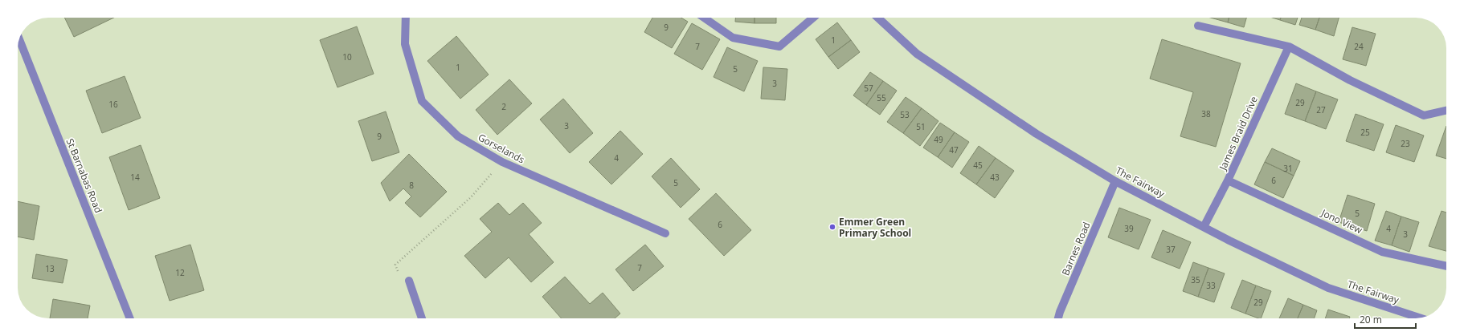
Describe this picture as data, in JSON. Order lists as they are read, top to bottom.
{
  "streets": {
    "street": [
      "James Braid Drive",
      "Gorselands",
      "St Barnabas Road",
      "The Fairway",
      "Jono View",
      "Barnes Road"
    ]
  },
  "crossings": [
    ["James Braid Drive", "The Fairway"],
    ["James Braid Drive", "Jono View"],
    ["The Fairway", "Barnes Road"]
  ],
  "places": ["Emmer Green Primary School"],
  "house_numbers": [
    "9",
    "1",
    "7",
    "24",
    "10",
    "1",
    "5",
    "3",
    "57",
    "55",
    "29",
    "16",
    "2",
    "27",
    "38",
    "53",
    "3",
    "51",
    "25",
    "9",
    "49",
    "23",
    "47",
    "4",
    "45",
    "31",
    "14",
    "43",
    "6",
    "5",
    "8",
    "5",
    "6",
    "39",
    "4",
    "3",
    "37",
    "7",
    "13",
    "12",
    "35",
    "33",
    "29"
  ],
  "scale_bar": "20 m"
}
